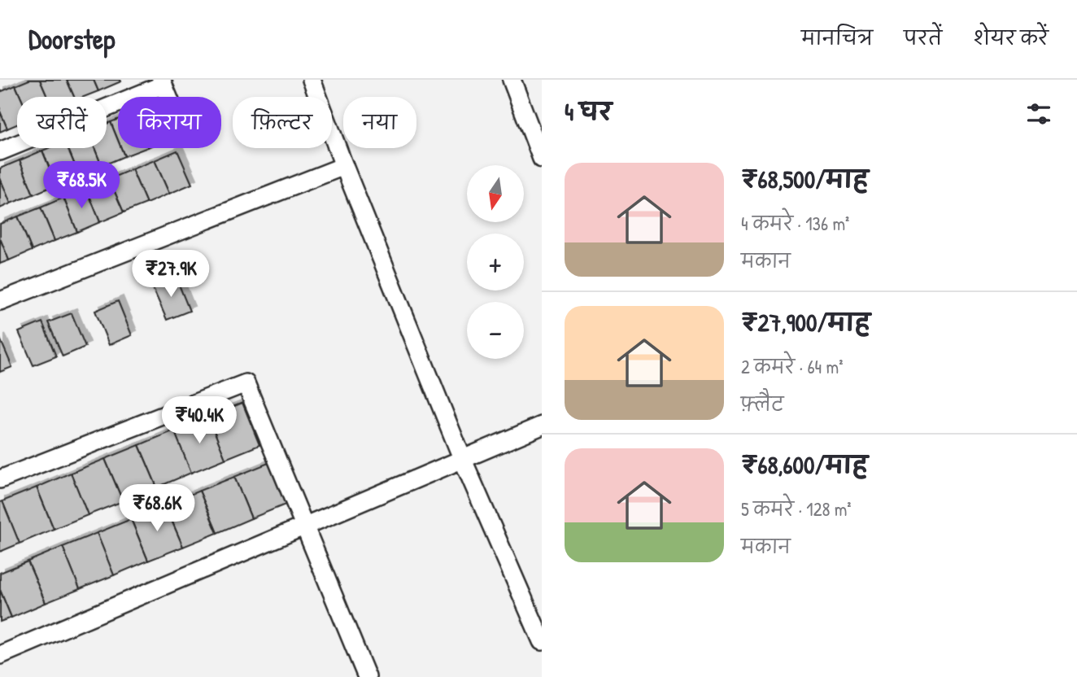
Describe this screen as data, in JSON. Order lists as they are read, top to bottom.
{
  "north": "bottom",
  "page": {
    "header": "Doorstep",
    "nav": ["मानचित्र", "परतें", "शेयर करें"],
    "heading": "4 घर",
    "chip": [
      "खरीदें",
      "किराया",
      "फ़िल्टर",
      "नया"
    ],
    "list": [
      {
        "name": "₹68,500/माह",
        "note": "4 कमरे · 136 m² · मकान"
      },
      {
        "name": "₹27,900/माह",
        "note": "2 कमरे · 64 m² · फ़्लैट"
      },
      {
        "name": "₹68,600/माह",
        "note": "5 कमरे · 128 m² · मकान"
      }
    ],
    "price": [
      "₹68.5K",
      "₹27.9K",
      "₹40.4K",
      "₹68.6K"
    ],
    "map_buttons": ["+", "−"]
  }
}
